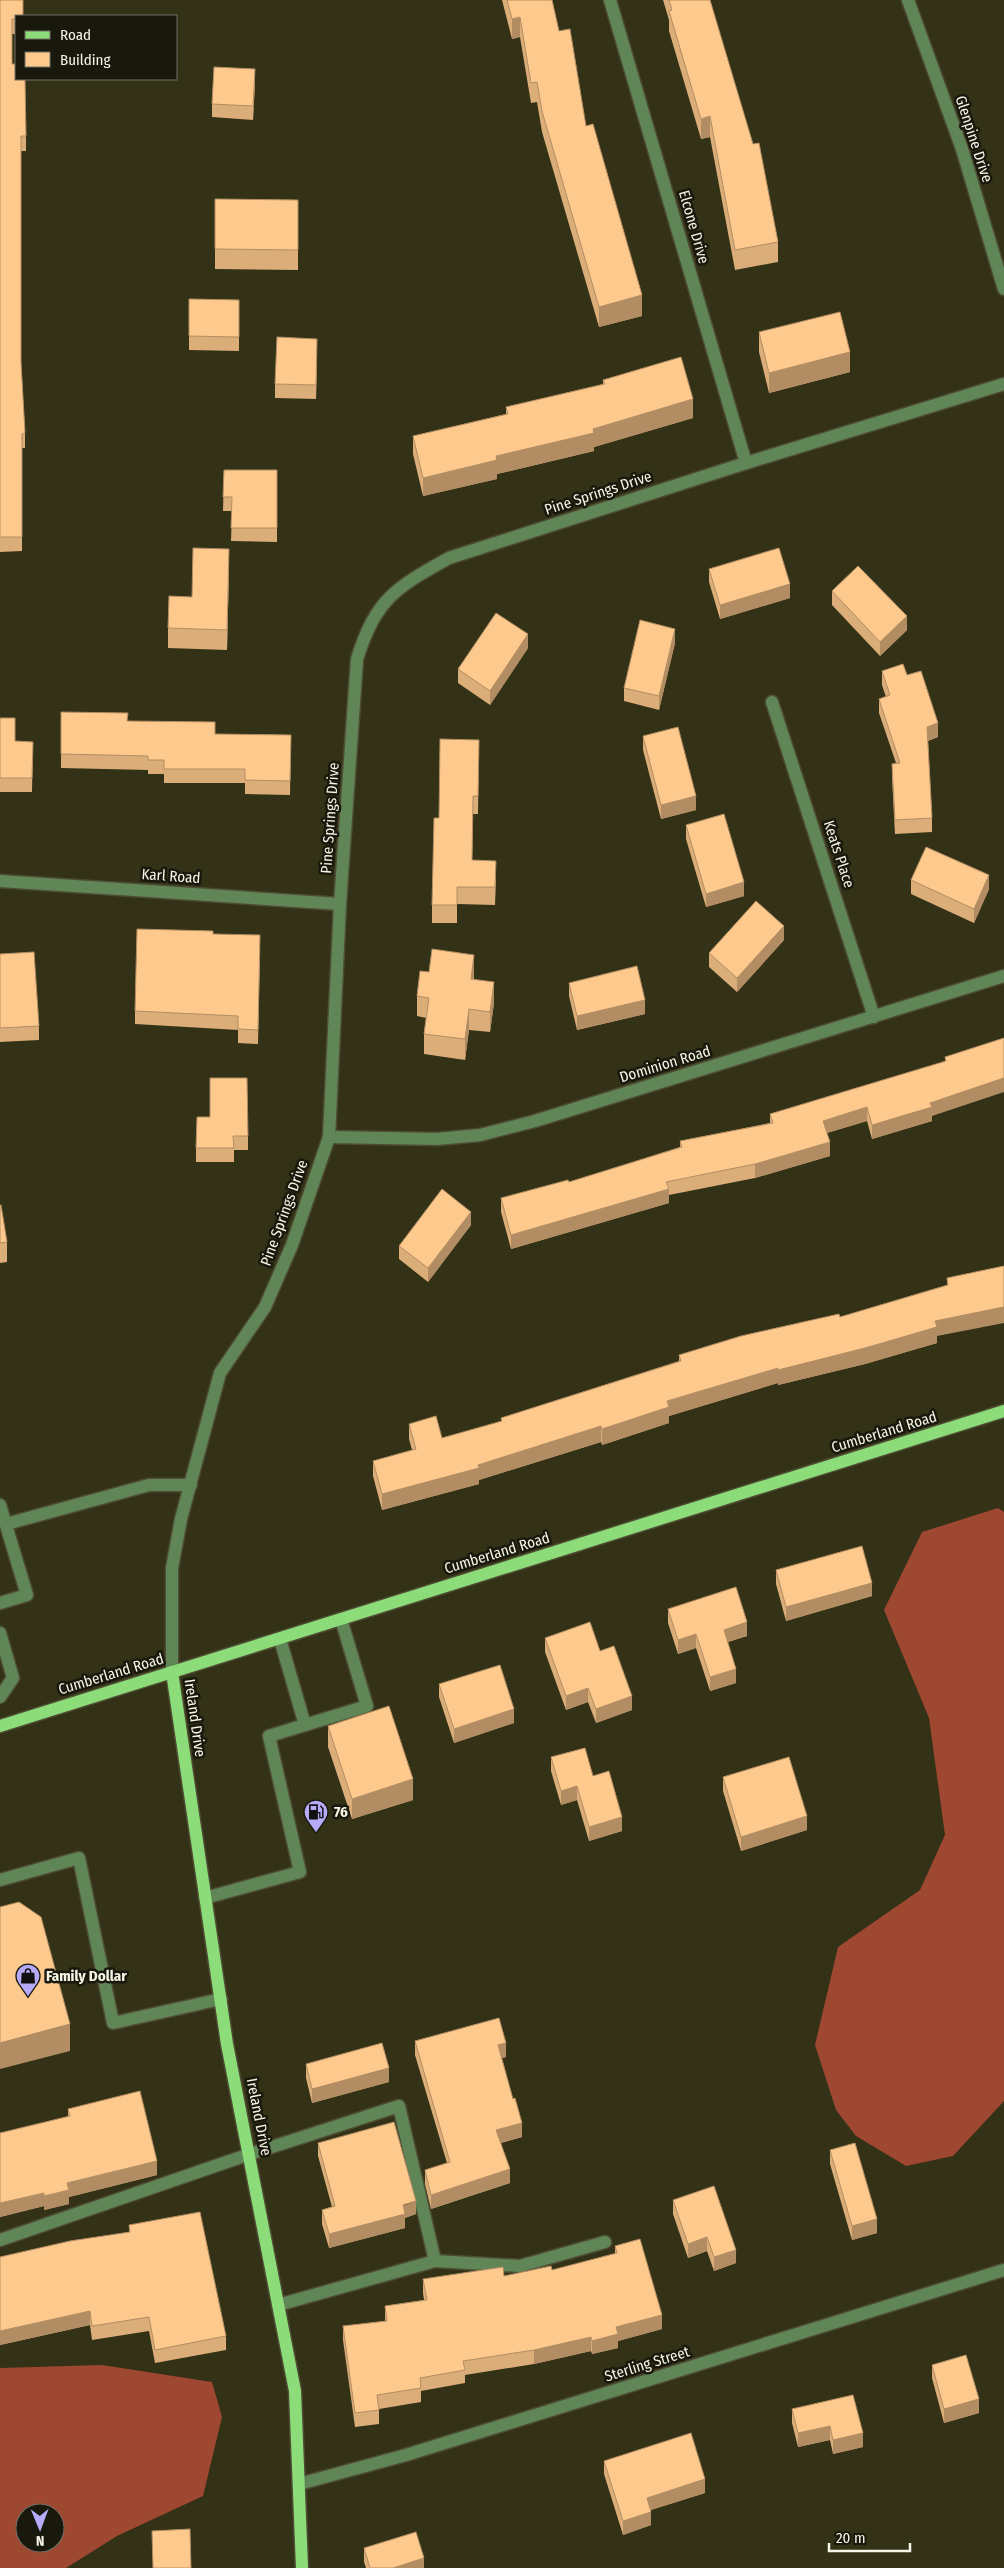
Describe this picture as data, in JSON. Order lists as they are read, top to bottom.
{
  "streets": {
    "main road": ["Cumberland Road", "Ireland Drive"],
    "street": [
      "Glenpine Drive",
      "Elcone Drive",
      "Pine Springs Drive",
      "Keats Place",
      "Karl Road",
      "Dominion Road",
      "Sterling Street"
    ]
  },
  "crossings": [
    ["Elcone Drive", "Pine Springs Drive"],
    ["Pine Springs Drive", "Karl Road"],
    ["Pine Springs Drive", "Dominion Road"],
    ["Pine Springs Drive", "Cumberland Road"],
    ["Pine Springs Drive", "Ireland Drive"],
    ["Keats Place", "Dominion Road"],
    ["Cumberland Road", "Ireland Drive"],
    ["Ireland Drive", "Sterling Street"]
  ],
  "places": {
    "fuel station": ["76"],
    "shop": ["Family Dollar"]
  },
  "legend": ["Road", "Building"],
  "scale_bar": "20 m",
  "north": "bottom"
}
